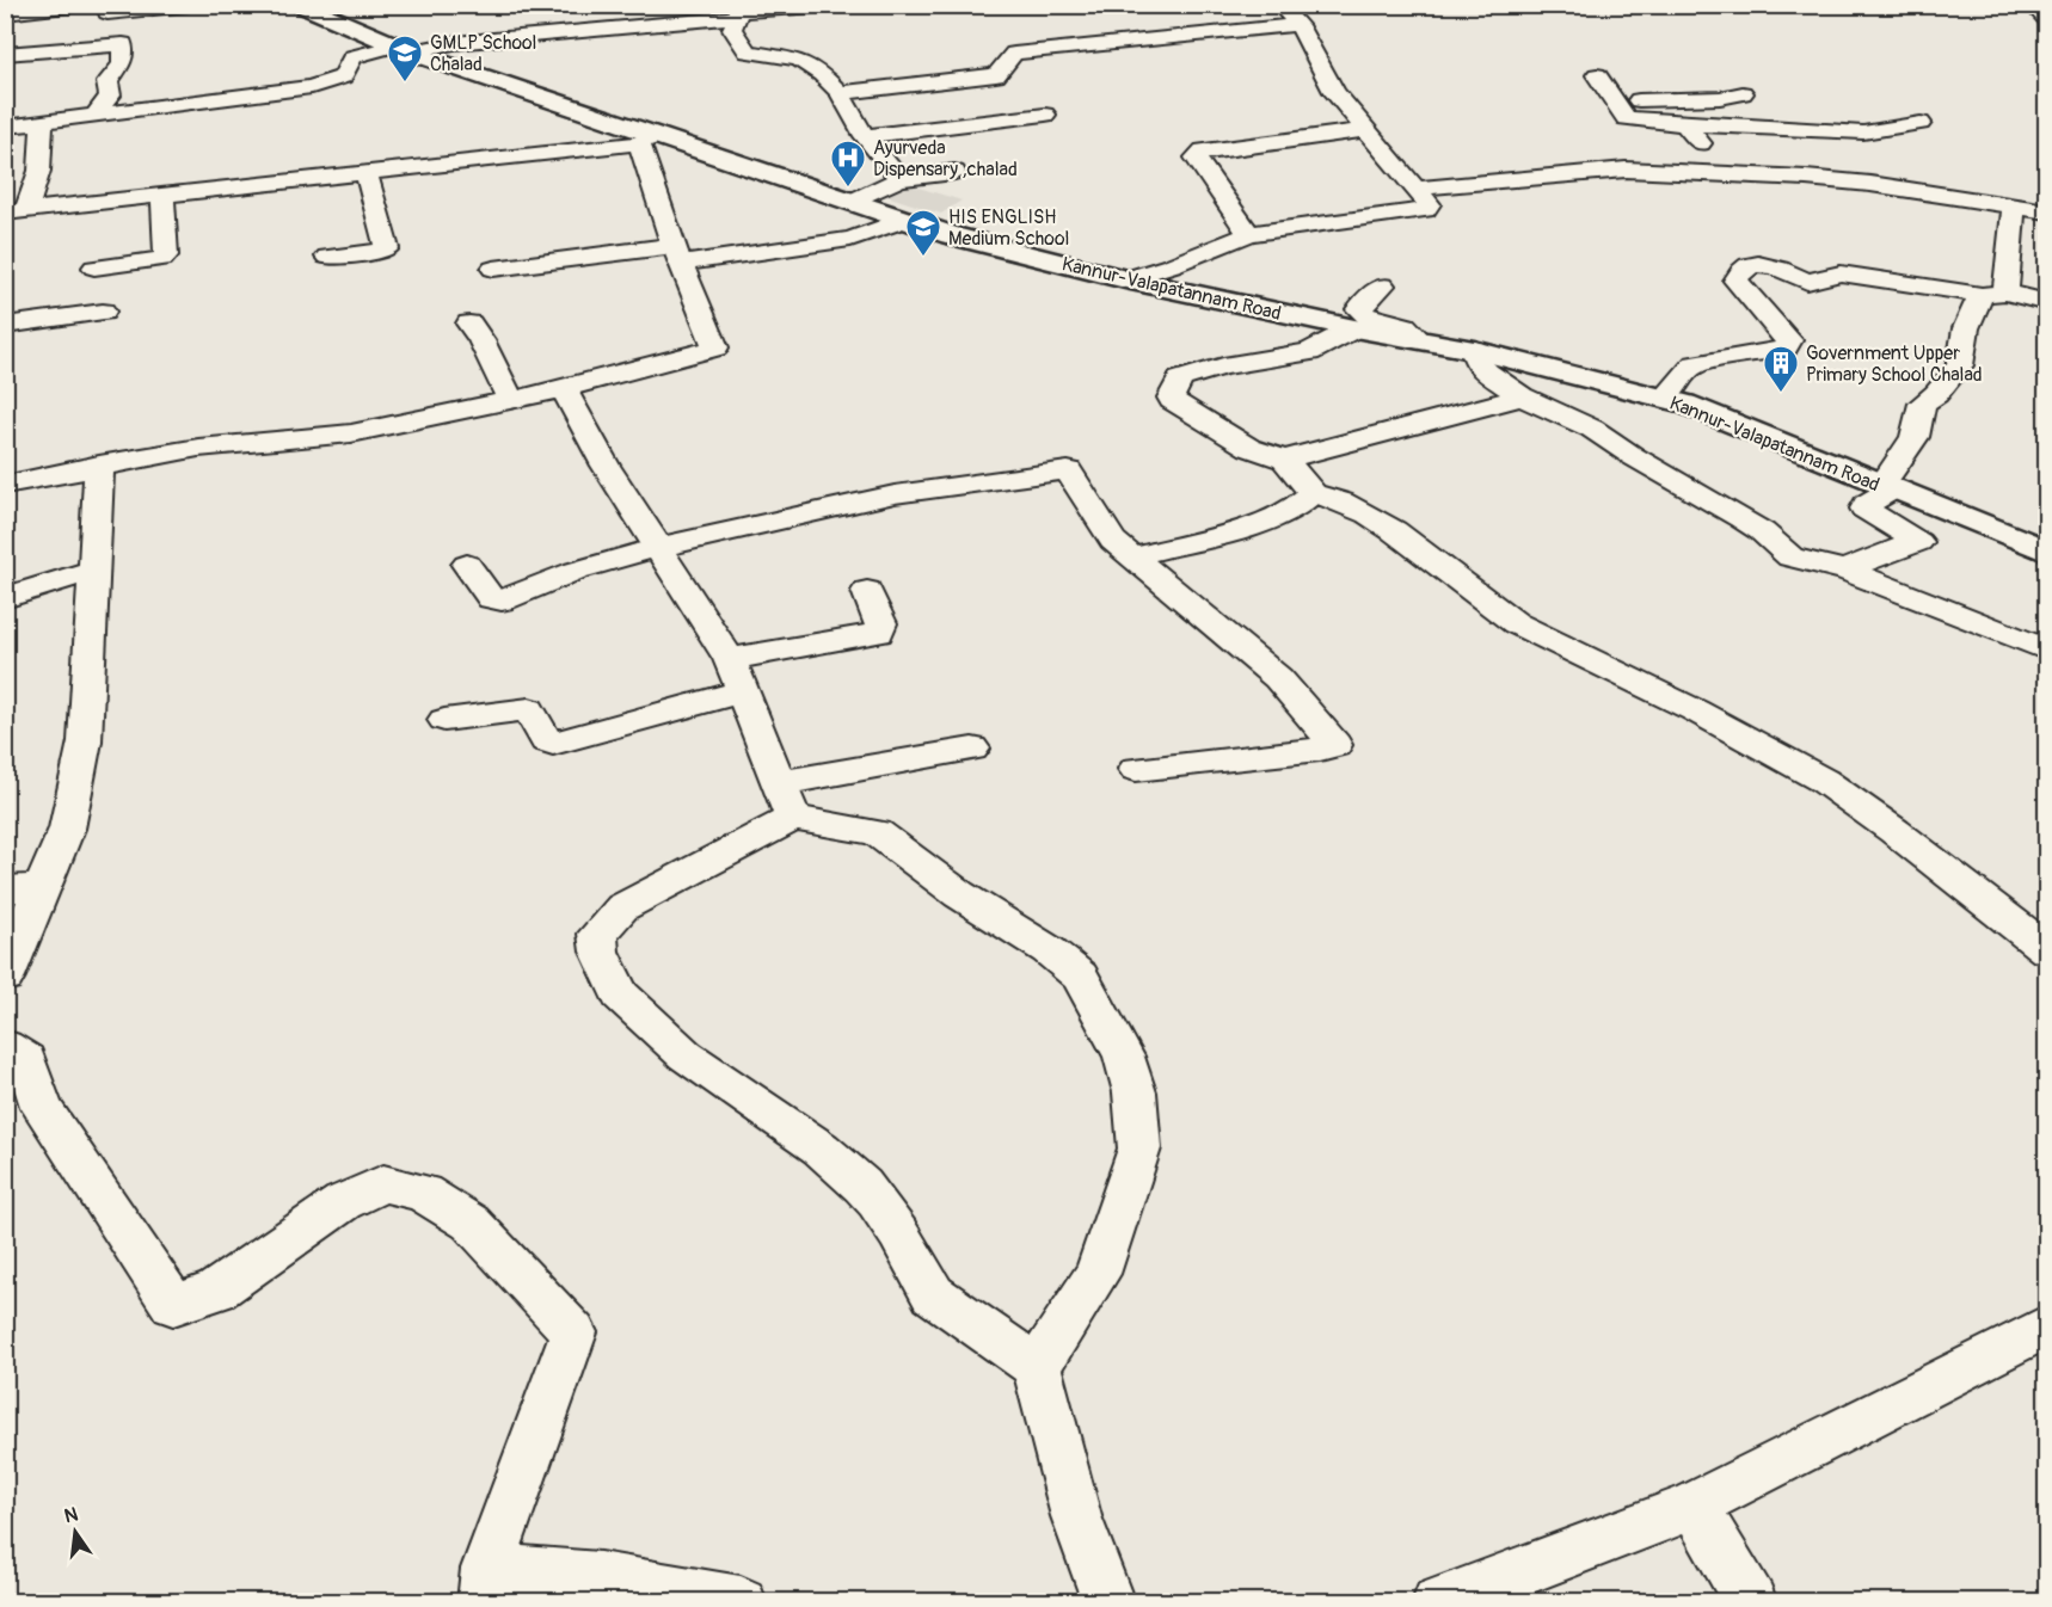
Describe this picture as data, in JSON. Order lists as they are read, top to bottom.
{
  "streets": {
    "main road": ["Kannur-Valapatannam Road"]
  },
  "places": {
    "school or university": ["GMLP School Chalad", "HIS ENGLISH Medium School"],
    "hospital": ["Ayurveda Dispensary ,chalad"],
    "building": ["Government Upper Primary School Chalad"]
  },
  "north": "top"
}
